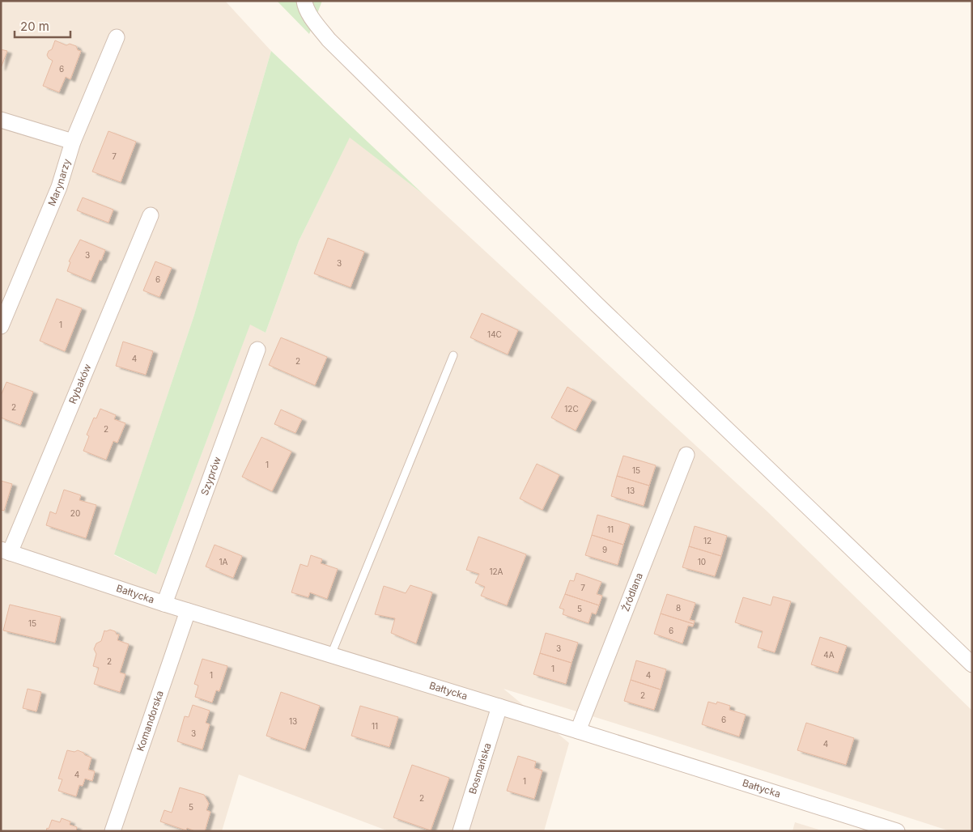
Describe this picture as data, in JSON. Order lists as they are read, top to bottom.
{
  "streets": {
    "street": [
      "Marynarzy",
      "Rybaków",
      "Szyprów",
      "Źródlana",
      "Bałtycka",
      "Komandorska",
      "Bosmańska"
    ]
  },
  "crossings": [
    ["Rybaków", "Bałtycka"],
    ["Szyprów", "Bałtycka"],
    ["Źródlana", "Bałtycka"],
    ["Bałtycka", "Komandorska"],
    ["Bałtycka", "Bosmańska"]
  ],
  "house_numbers": [
    "6",
    "7",
    "3",
    "3",
    "6",
    "1",
    "14C",
    "4",
    "2",
    "2",
    "12C",
    "2",
    "1",
    "15",
    "13",
    "20",
    "11",
    "12",
    "9",
    "1A",
    "10",
    "12A",
    "7",
    "8",
    "5",
    "15",
    "6",
    "3",
    "4A",
    "2",
    "1",
    "1",
    "4",
    "2",
    "6",
    "13",
    "11",
    "3",
    "4",
    "4",
    "1",
    "2",
    "5"
  ],
  "scale_bar": "20 m"
}
